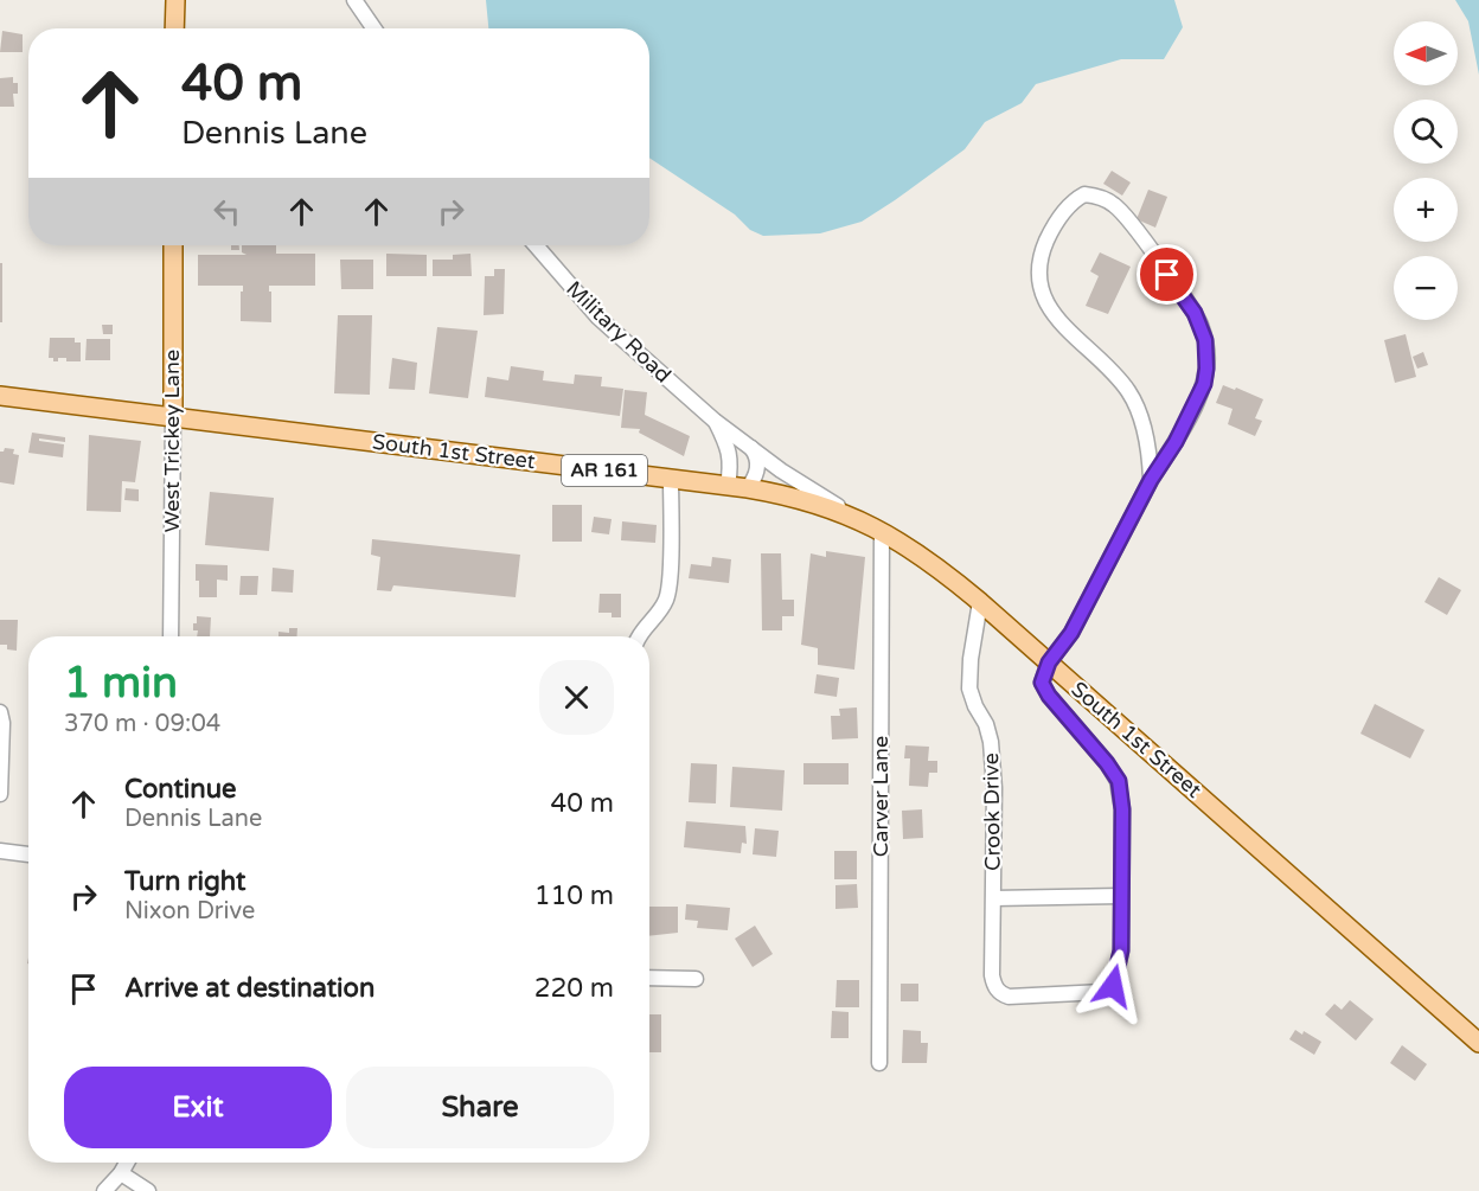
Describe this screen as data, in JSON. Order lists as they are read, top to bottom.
{
  "streets": {
    "main road": ["West Trickey Lane", "South 1st Street", "AR 161"],
    "street": ["Military Road", "Carver Lane", "Crook Drive"]
  },
  "crossings": [
    ["Military Road", "South 1st Street"],
    ["West Trickey Lane", "South 1st Street"],
    ["South 1st Street", "Carver Lane"],
    ["South 1st Street", "Crook Drive"]
  ],
  "north": "left",
  "page": {
    "map_buttons": ["+", "−"],
    "turn": ["40 m", "Dennis Lane"],
    "heading": ["1 min", "370 m · 09:04"],
    "list": [
      {
        "name": "Continue",
        "note": "Dennis Lane",
        "value": "40 m"
      },
      {
        "name": "Turn right",
        "note": "Nixon Drive",
        "value": "110 m"
      },
      {
        "name": "Arrive at destination",
        "value": "220 m"
      }
    ],
    "buttons": ["Exit", "Share"]
  }
}
